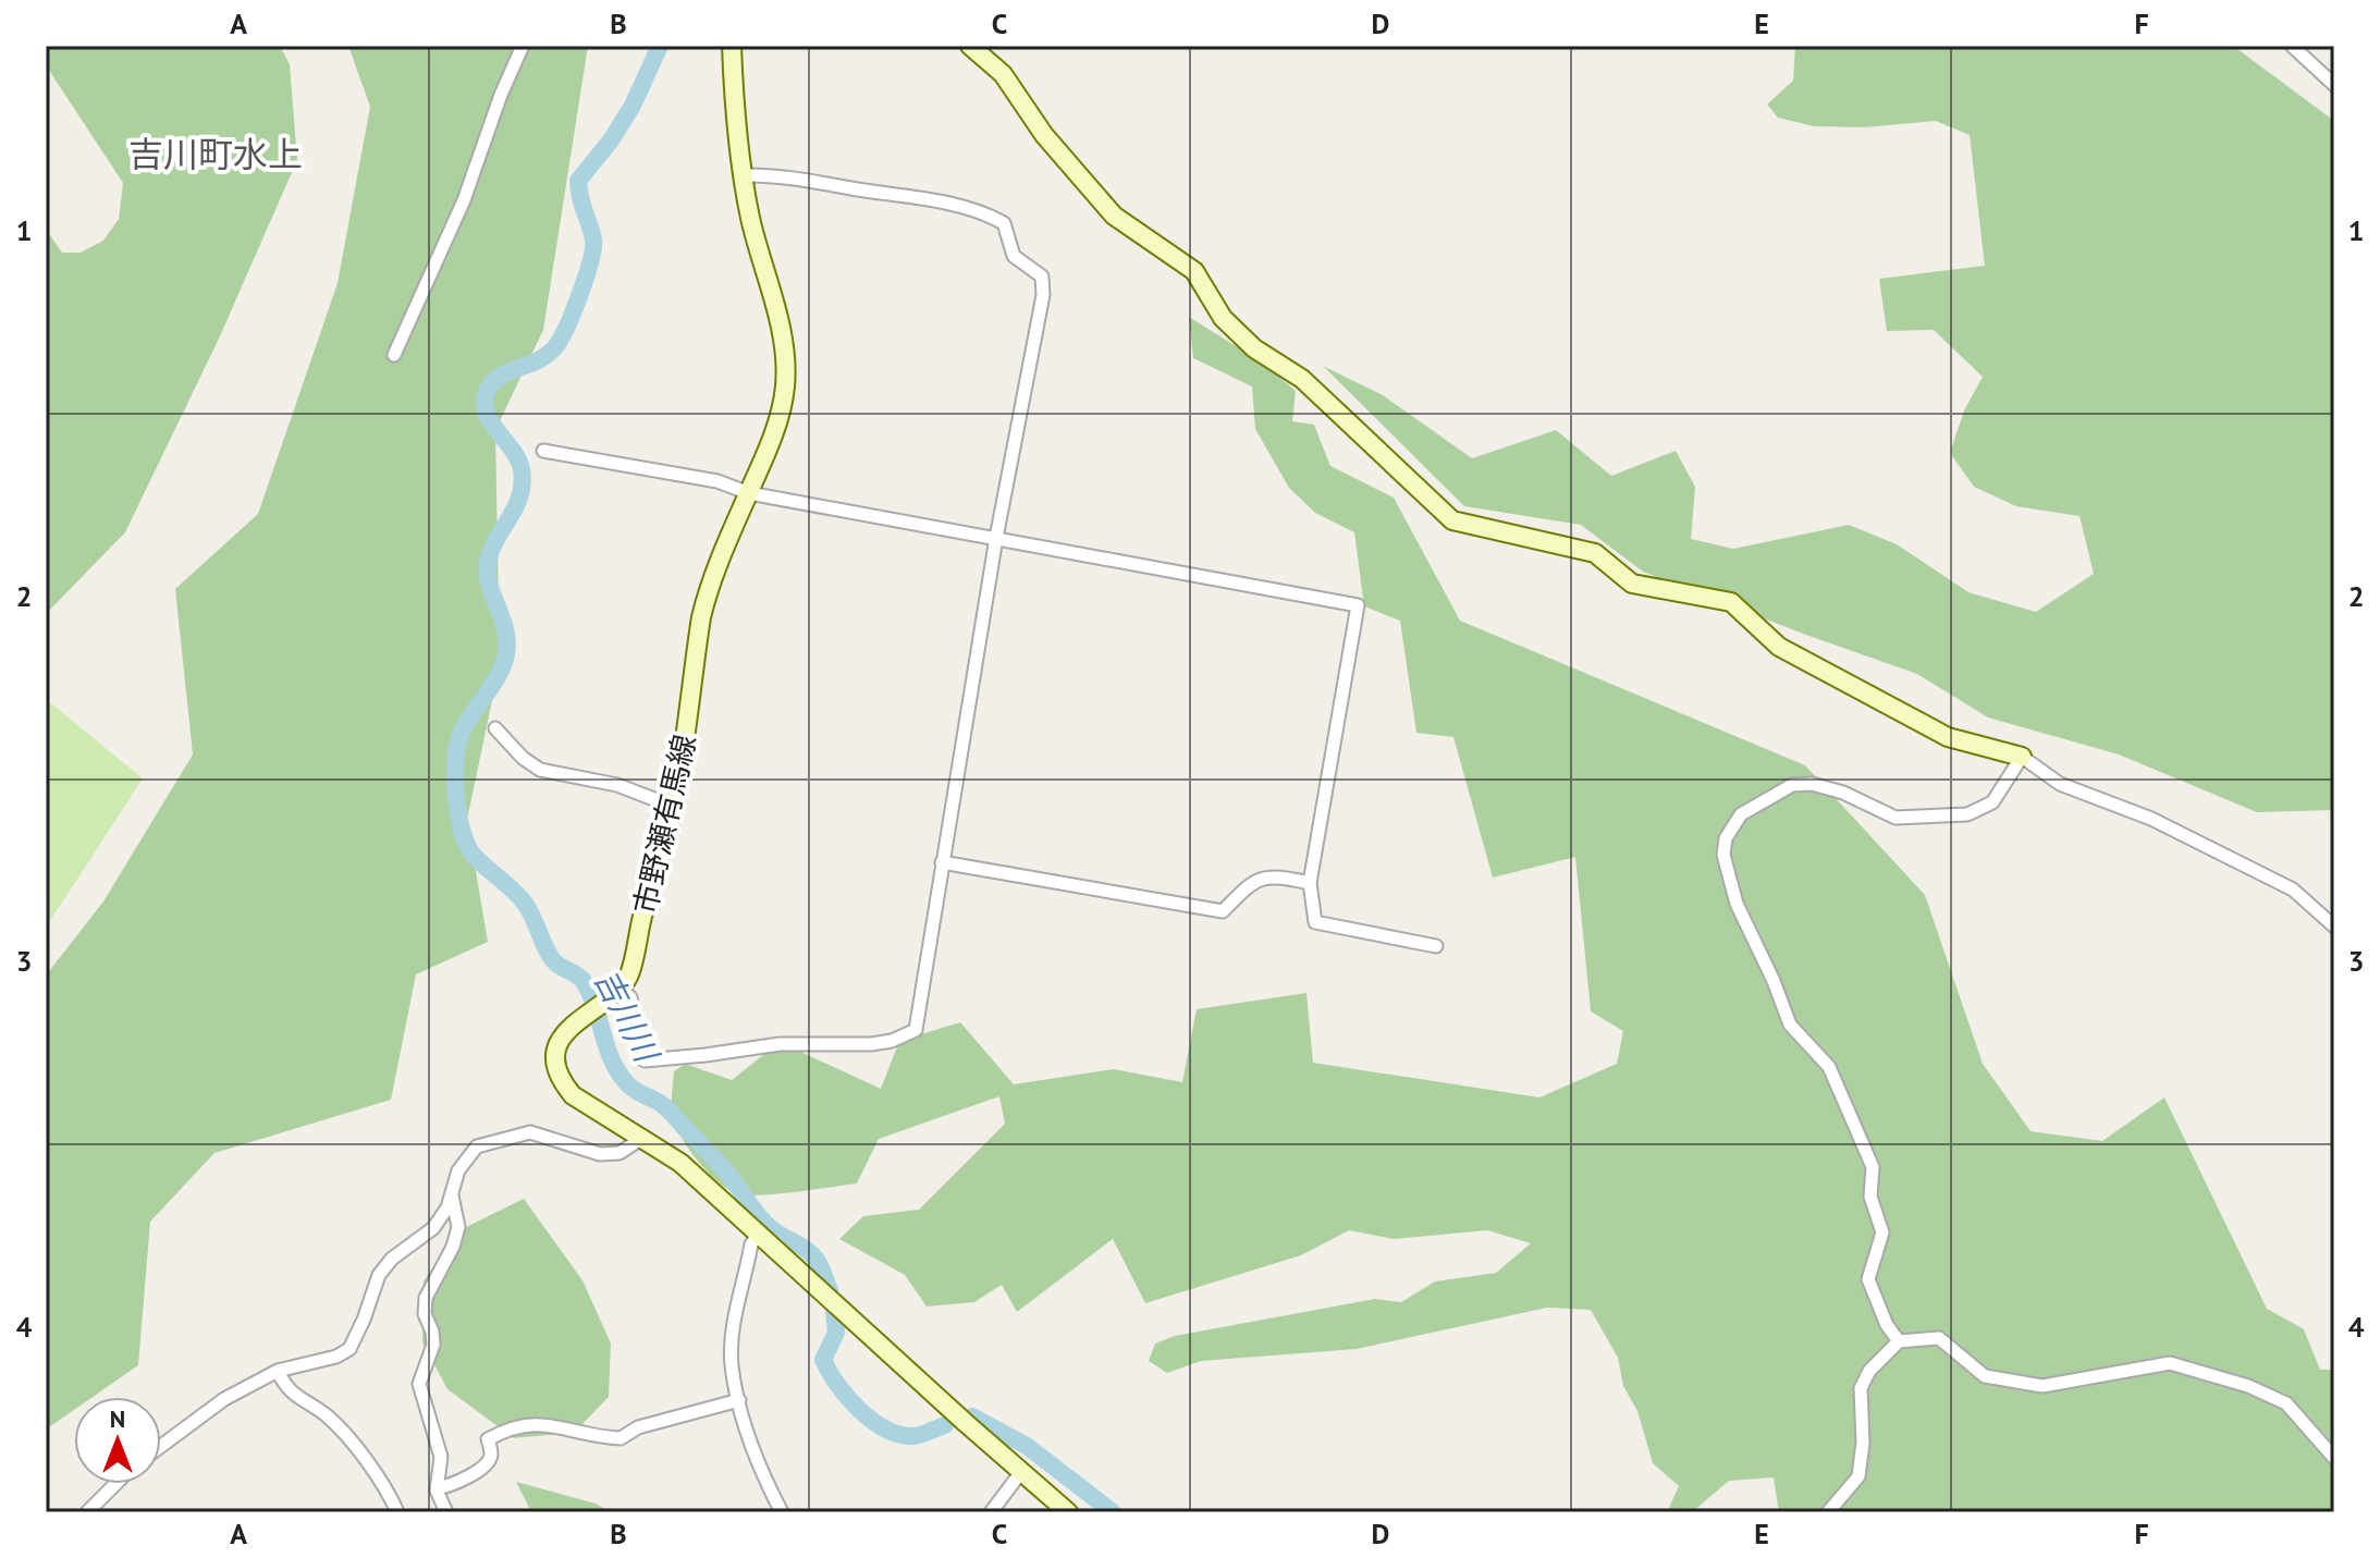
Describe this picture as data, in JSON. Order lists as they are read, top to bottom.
{
  "streets": {
    "main road": ["市野瀬有馬線"]
  },
  "districts": ["吉川町水上"],
  "water": ["吉川川"],
  "north": "top",
  "grid": {
    "columns": [
      "A",
      "B",
      "C",
      "D",
      "E",
      "F"
    ],
    "rows": [
      "1",
      "2",
      "3",
      "4"
    ]
  }
}
